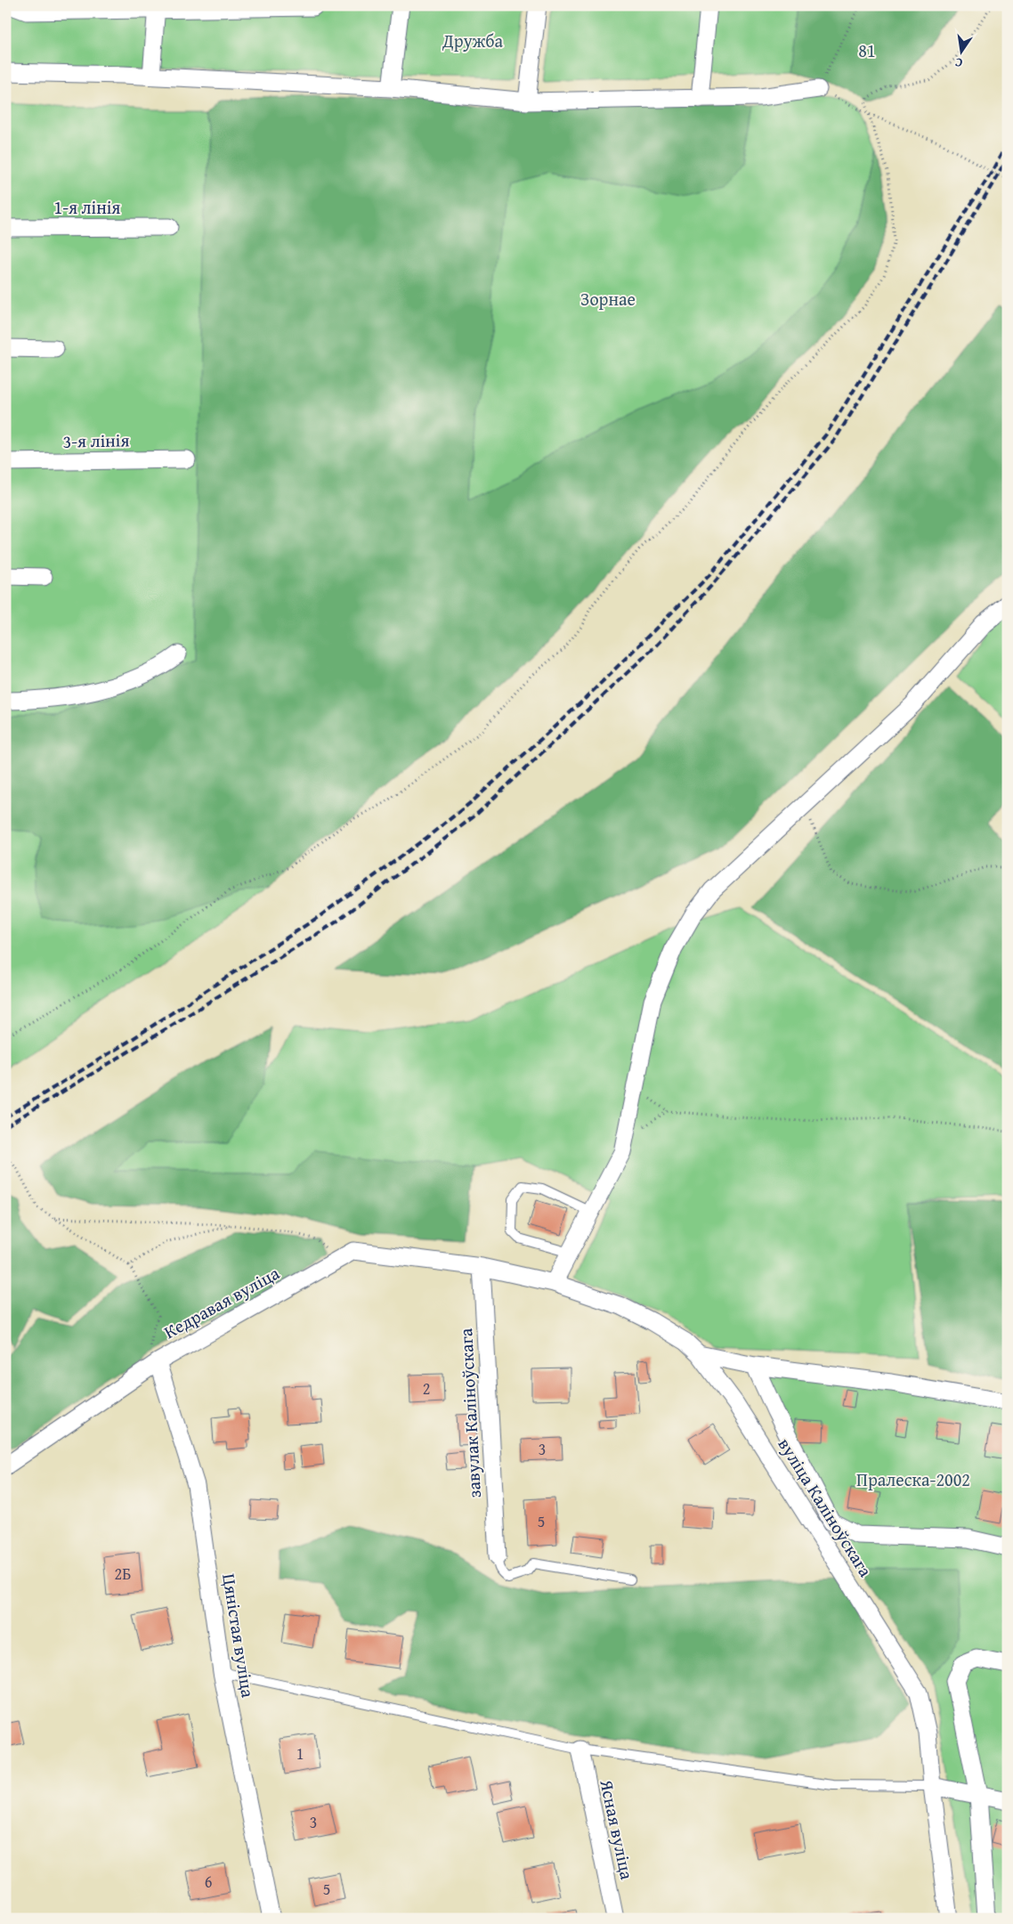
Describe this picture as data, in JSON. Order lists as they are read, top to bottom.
{
  "streets": {
    "street": [
      "1-я лінія",
      "3-я лінія",
      "Кедравая вуліца",
      "завулак Каліноўскага",
      "вуліца Каліноўскага",
      "Цяністая вуліца",
      "Ясная вуліца"
    ]
  },
  "crossings": [
    ["Кедравая вуліца", "завулак Каліноўскага"],
    ["Кедравая вуліца", "вуліца Каліноўскага"],
    ["Кедравая вуліца", "Цяністая вуліца"],
    ["завулак Каліноўскага", "вуліца Каліноўскага"]
  ],
  "parks": [
    "Дружба",
    "81",
    "Зорнае",
    "Пралеска-2002"
  ],
  "house_numbers": [
    "2",
    "3",
    "5",
    "2Б",
    "1",
    "3",
    "6",
    "5"
  ],
  "north": "bottom"
}
